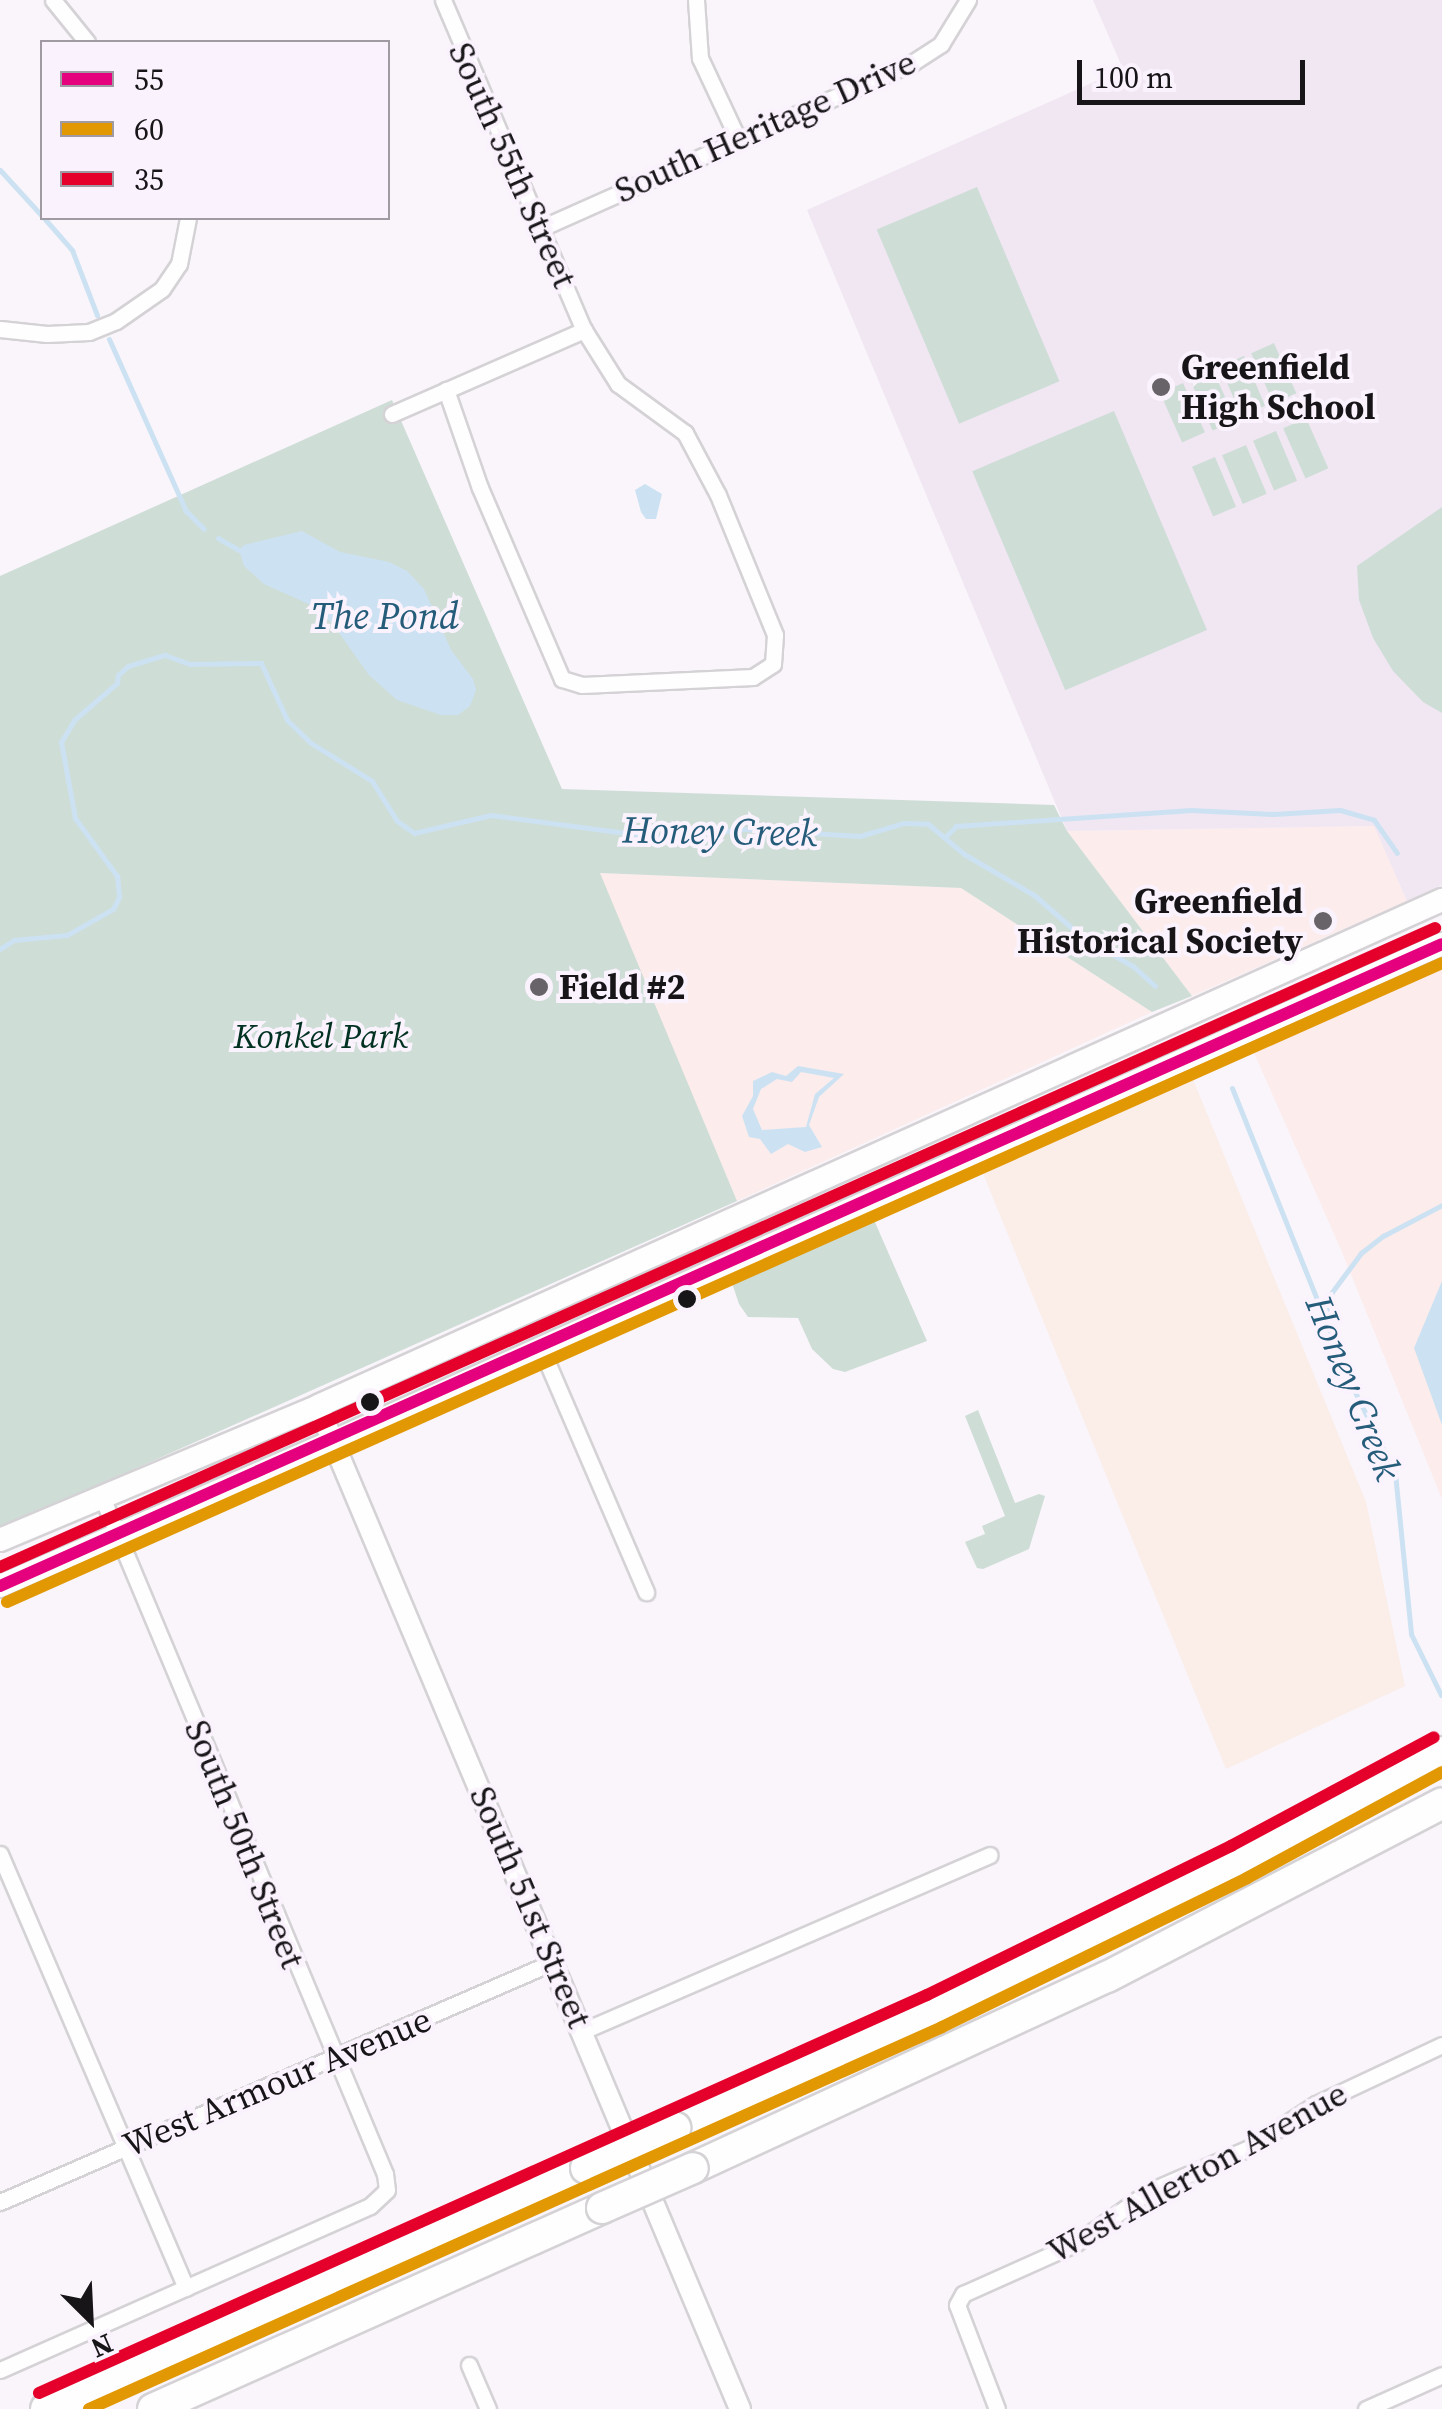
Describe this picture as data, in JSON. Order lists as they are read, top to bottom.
{
  "streets": {
    "street": [
      "South Heritage Drive",
      "South 55th Street",
      "South 50th Street",
      "South 51st Street",
      "West Armour Avenue",
      "West Allerton Avenue"
    ]
  },
  "crossings": [
    ["South Heritage Drive", "South 55th Street"],
    ["South 50th Street", "West Armour Avenue"],
    ["South 51st Street", "West Armour Avenue"]
  ],
  "water": ["The Pond", "Honey Creek"],
  "parks": ["Konkel Park"],
  "places": ["Greenfield High School", "Greenfield Historical Society", "Field #2"],
  "lines": ["transit line 35", "transit line 55", "transit line 60"],
  "legend": ["55", "60", "35"],
  "scale_bar": "100 m",
  "north": "bottom right"
}
